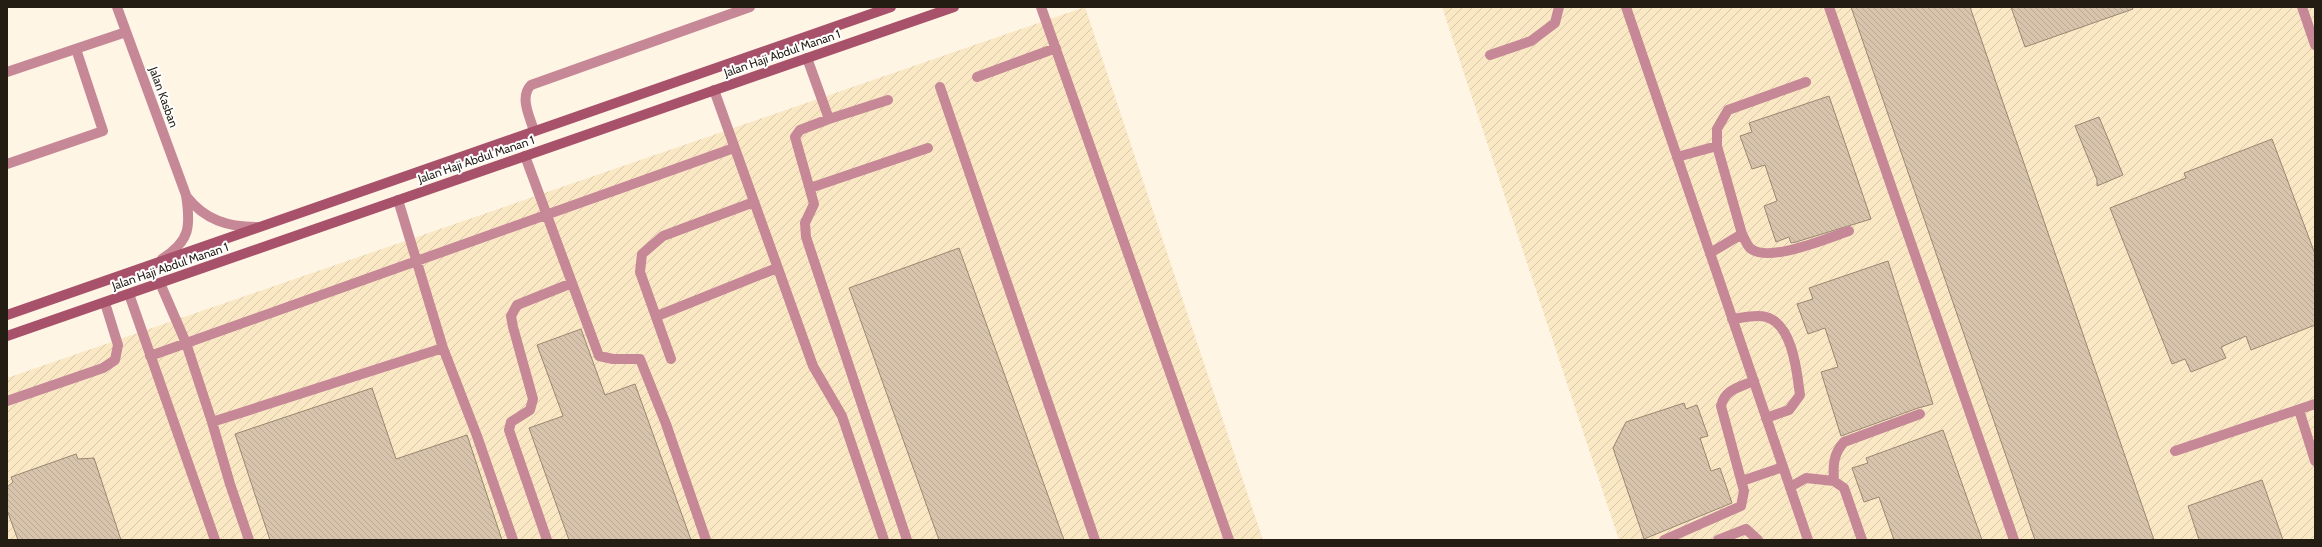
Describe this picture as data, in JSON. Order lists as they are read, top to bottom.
{
  "streets": {
    "street": ["Jalan Haji Abdul Manan 1", "Jalan Kasban"]
  }
}
